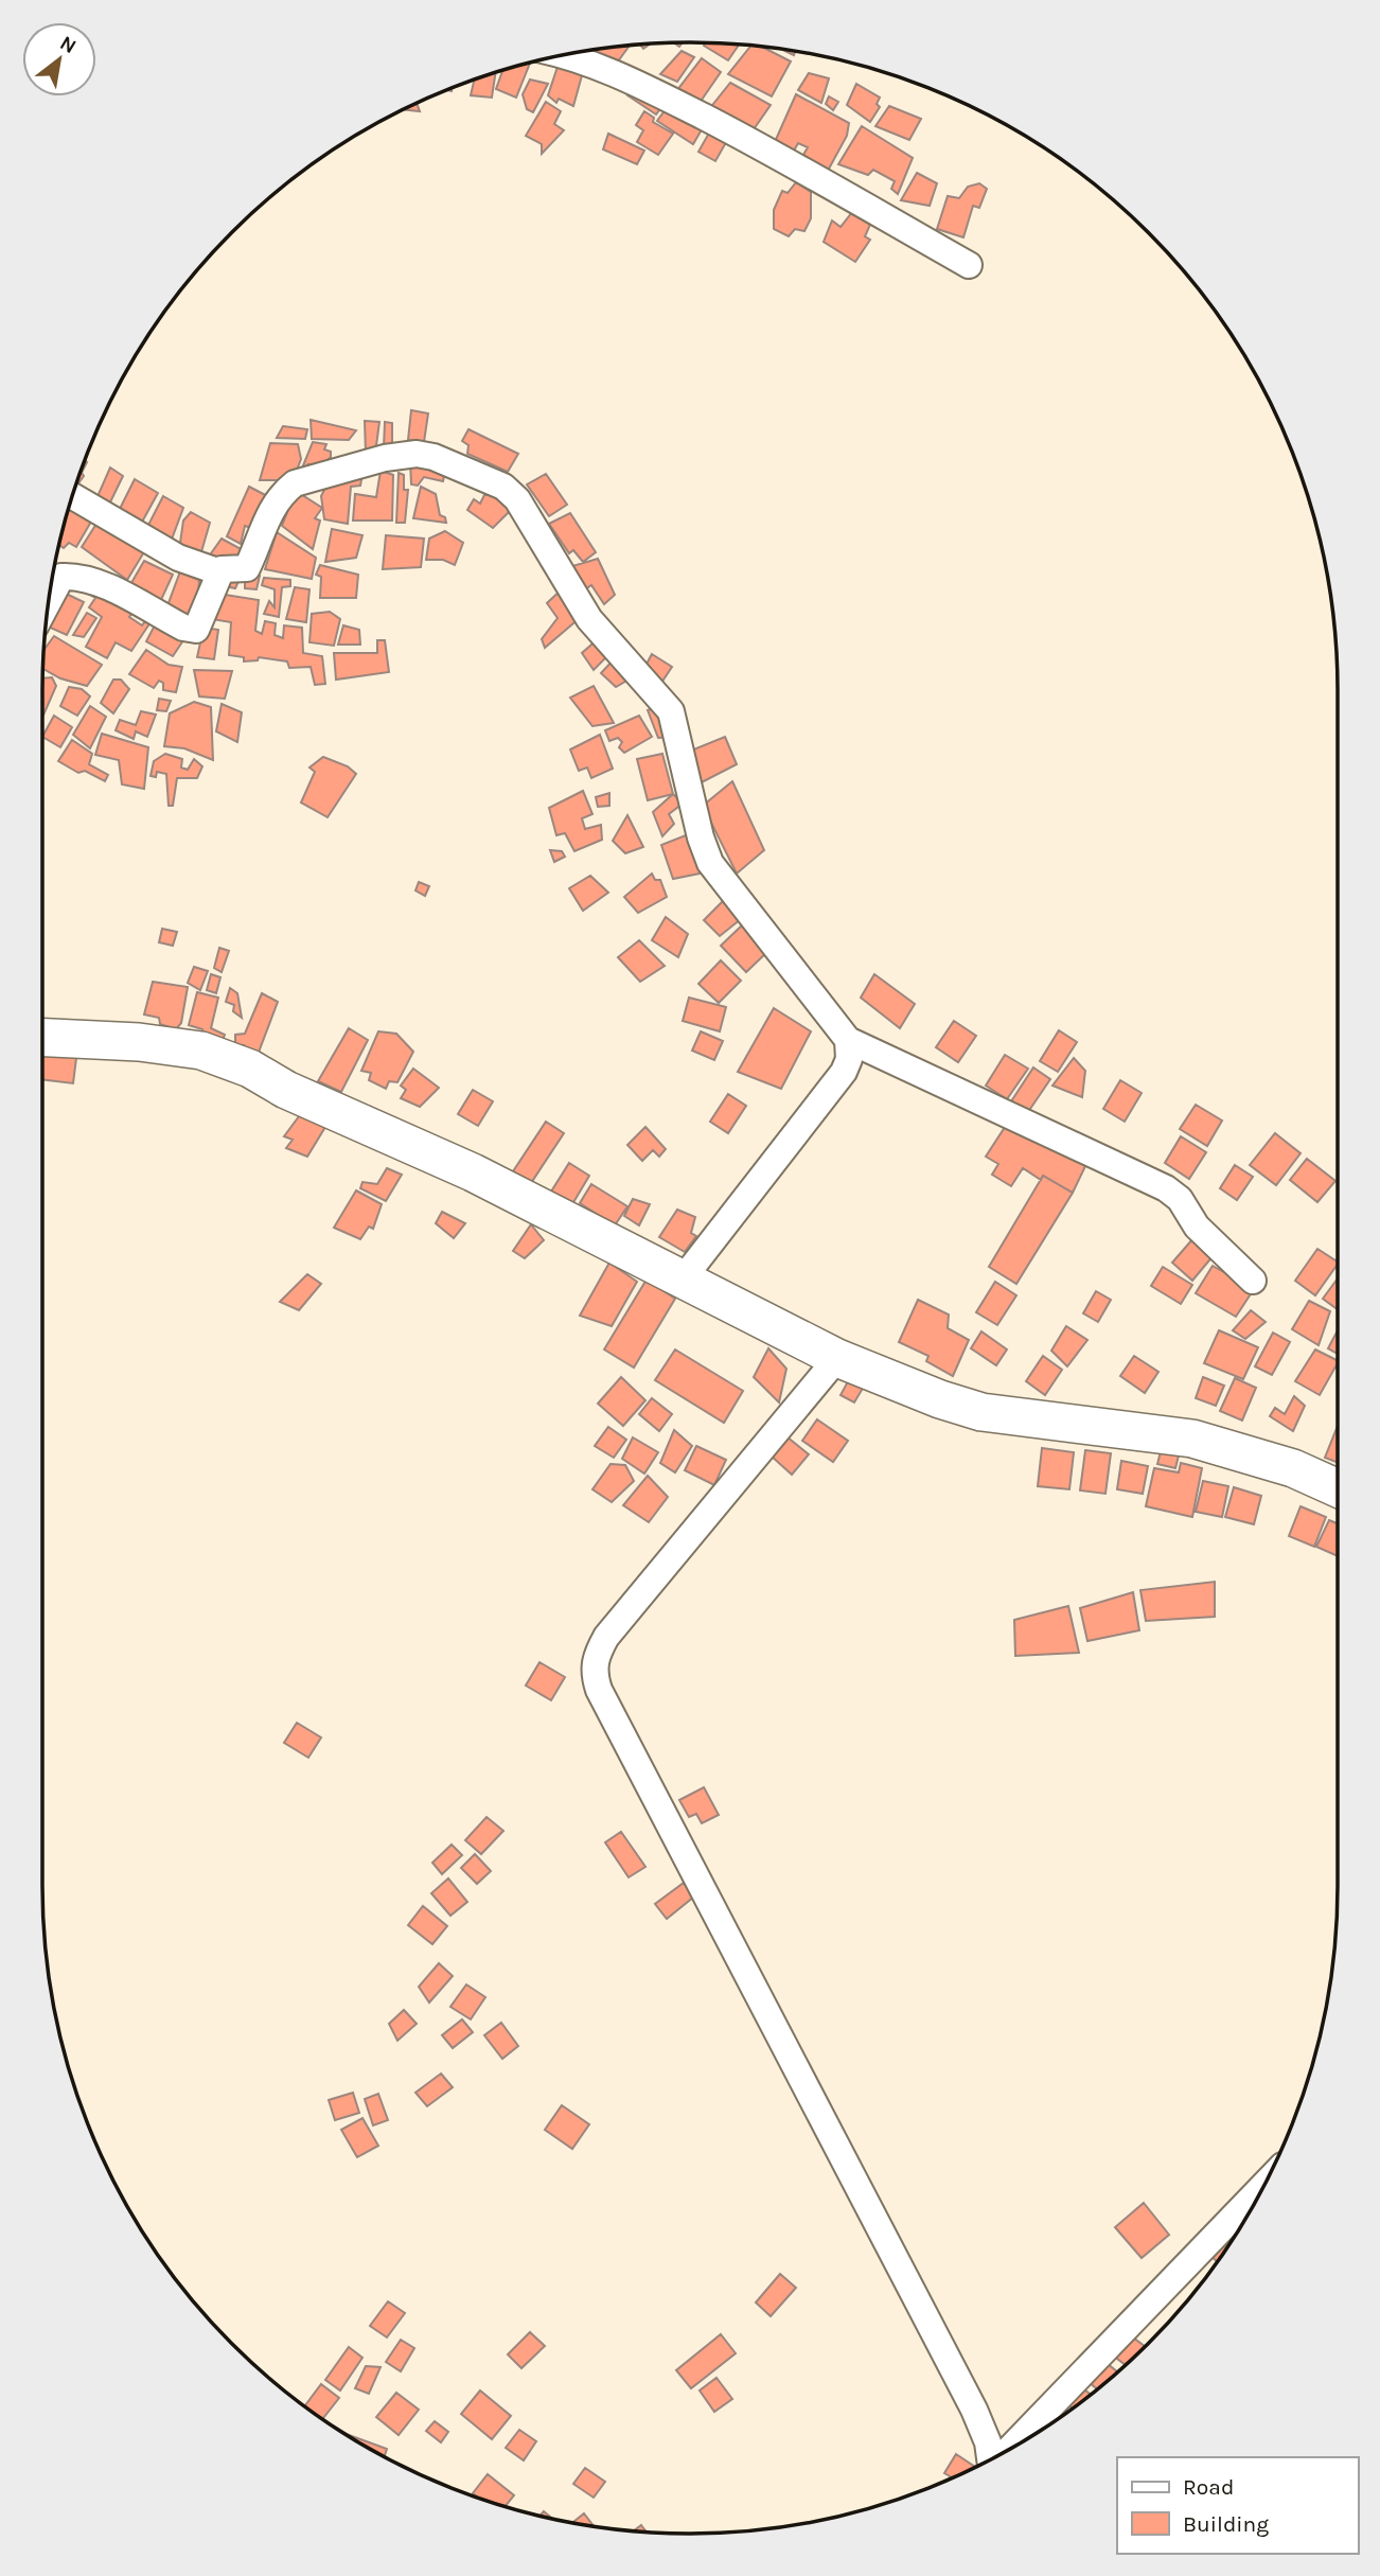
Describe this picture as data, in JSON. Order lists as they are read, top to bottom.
{
  "legend": ["Road", "Building"],
  "north": "top right"
}
